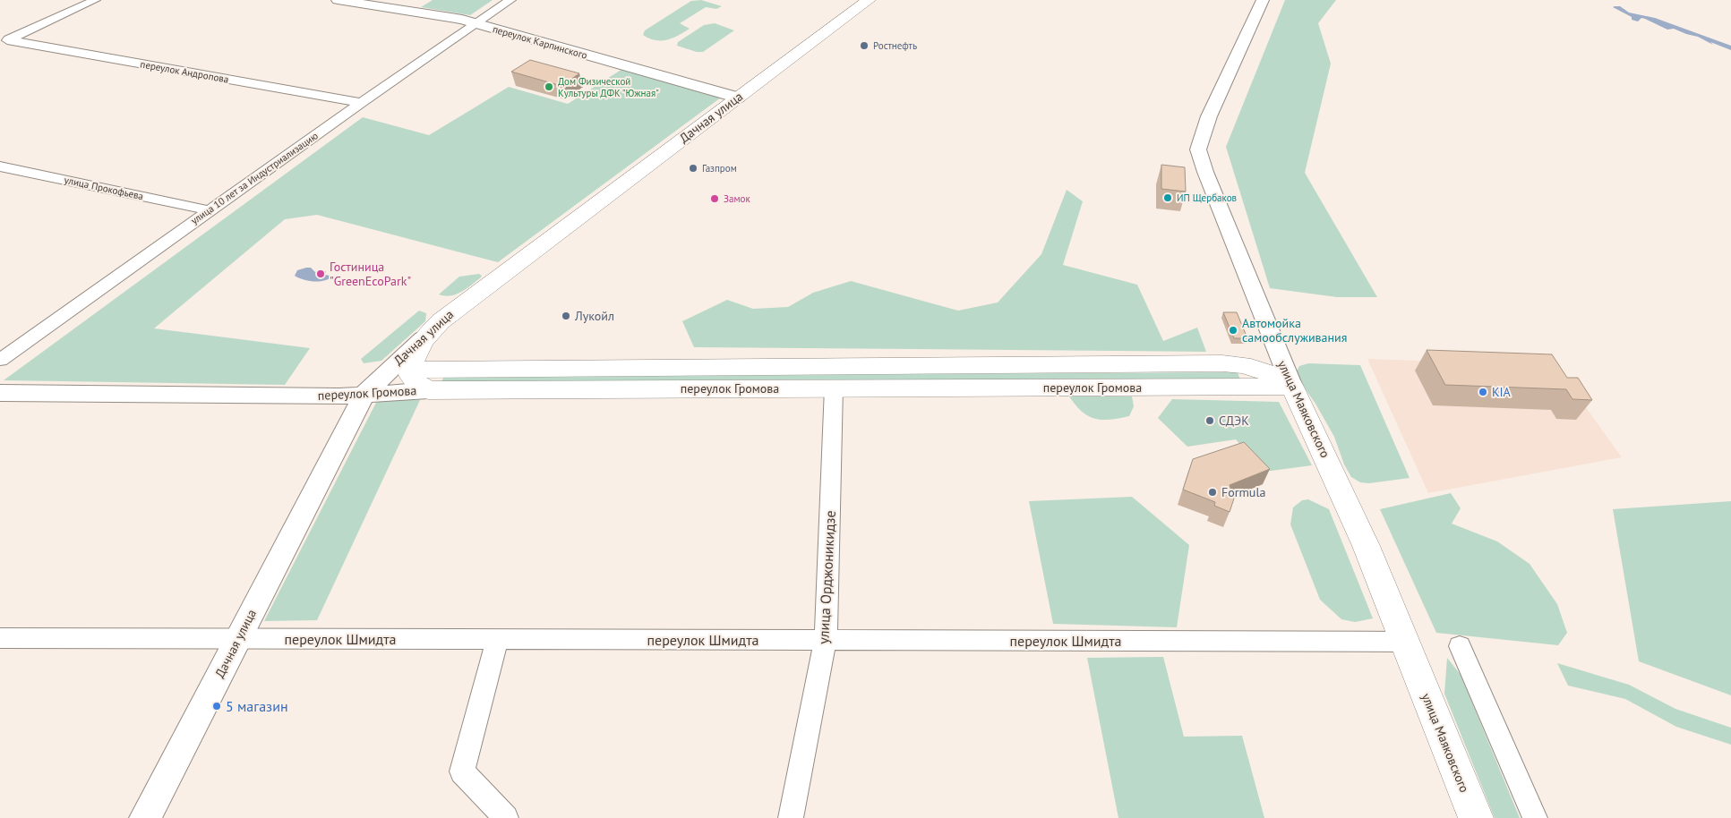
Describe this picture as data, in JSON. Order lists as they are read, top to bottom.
{
  "streets": {
    "main road": ["Дачная улица", "переулок Громова", "улица Маяковского"],
    "street": [
      "переулок Карпинского",
      "переулок Андропова",
      "улица 10 лет за Индустриализацию",
      "улица Прокофьева",
      "улица Орджоникидзе",
      "переулок Шмидта"
    ]
  },
  "crossings": [
    ["переулок Карпинского", "Дачная улица"],
    ["переулок Карпинского", "улица 10 лет за Индустриализацию"],
    ["переулок Андропова", "улица 10 лет за Индустриализацию"],
    ["Дачная улица", "переулок Громова"],
    ["Дачная улица", "переулок Шмидта"],
    ["улица 10 лет за Индустриализацию", "улица Прокофьева"],
    ["переулок Громова", "улица Маяковского"],
    ["переулок Громова", "улица Орджоникидзе"],
    ["улица Маяковского", "переулок Шмидта"],
    ["улица Орджоникидзе", "переулок Шмидта"]
  ],
  "places": [
    "Ростнефть",
    "Дом Физической Культуры ДФК \"Южная\"",
    "Газпром",
    "ИП Щербаков",
    "Замок",
    "Гостиница \"GreenEcoPark\"",
    "Лукойл",
    "Автомойка самообслуживания",
    "KIA",
    "СДЭК",
    "Formula",
    "5 магазин"
  ]
}
